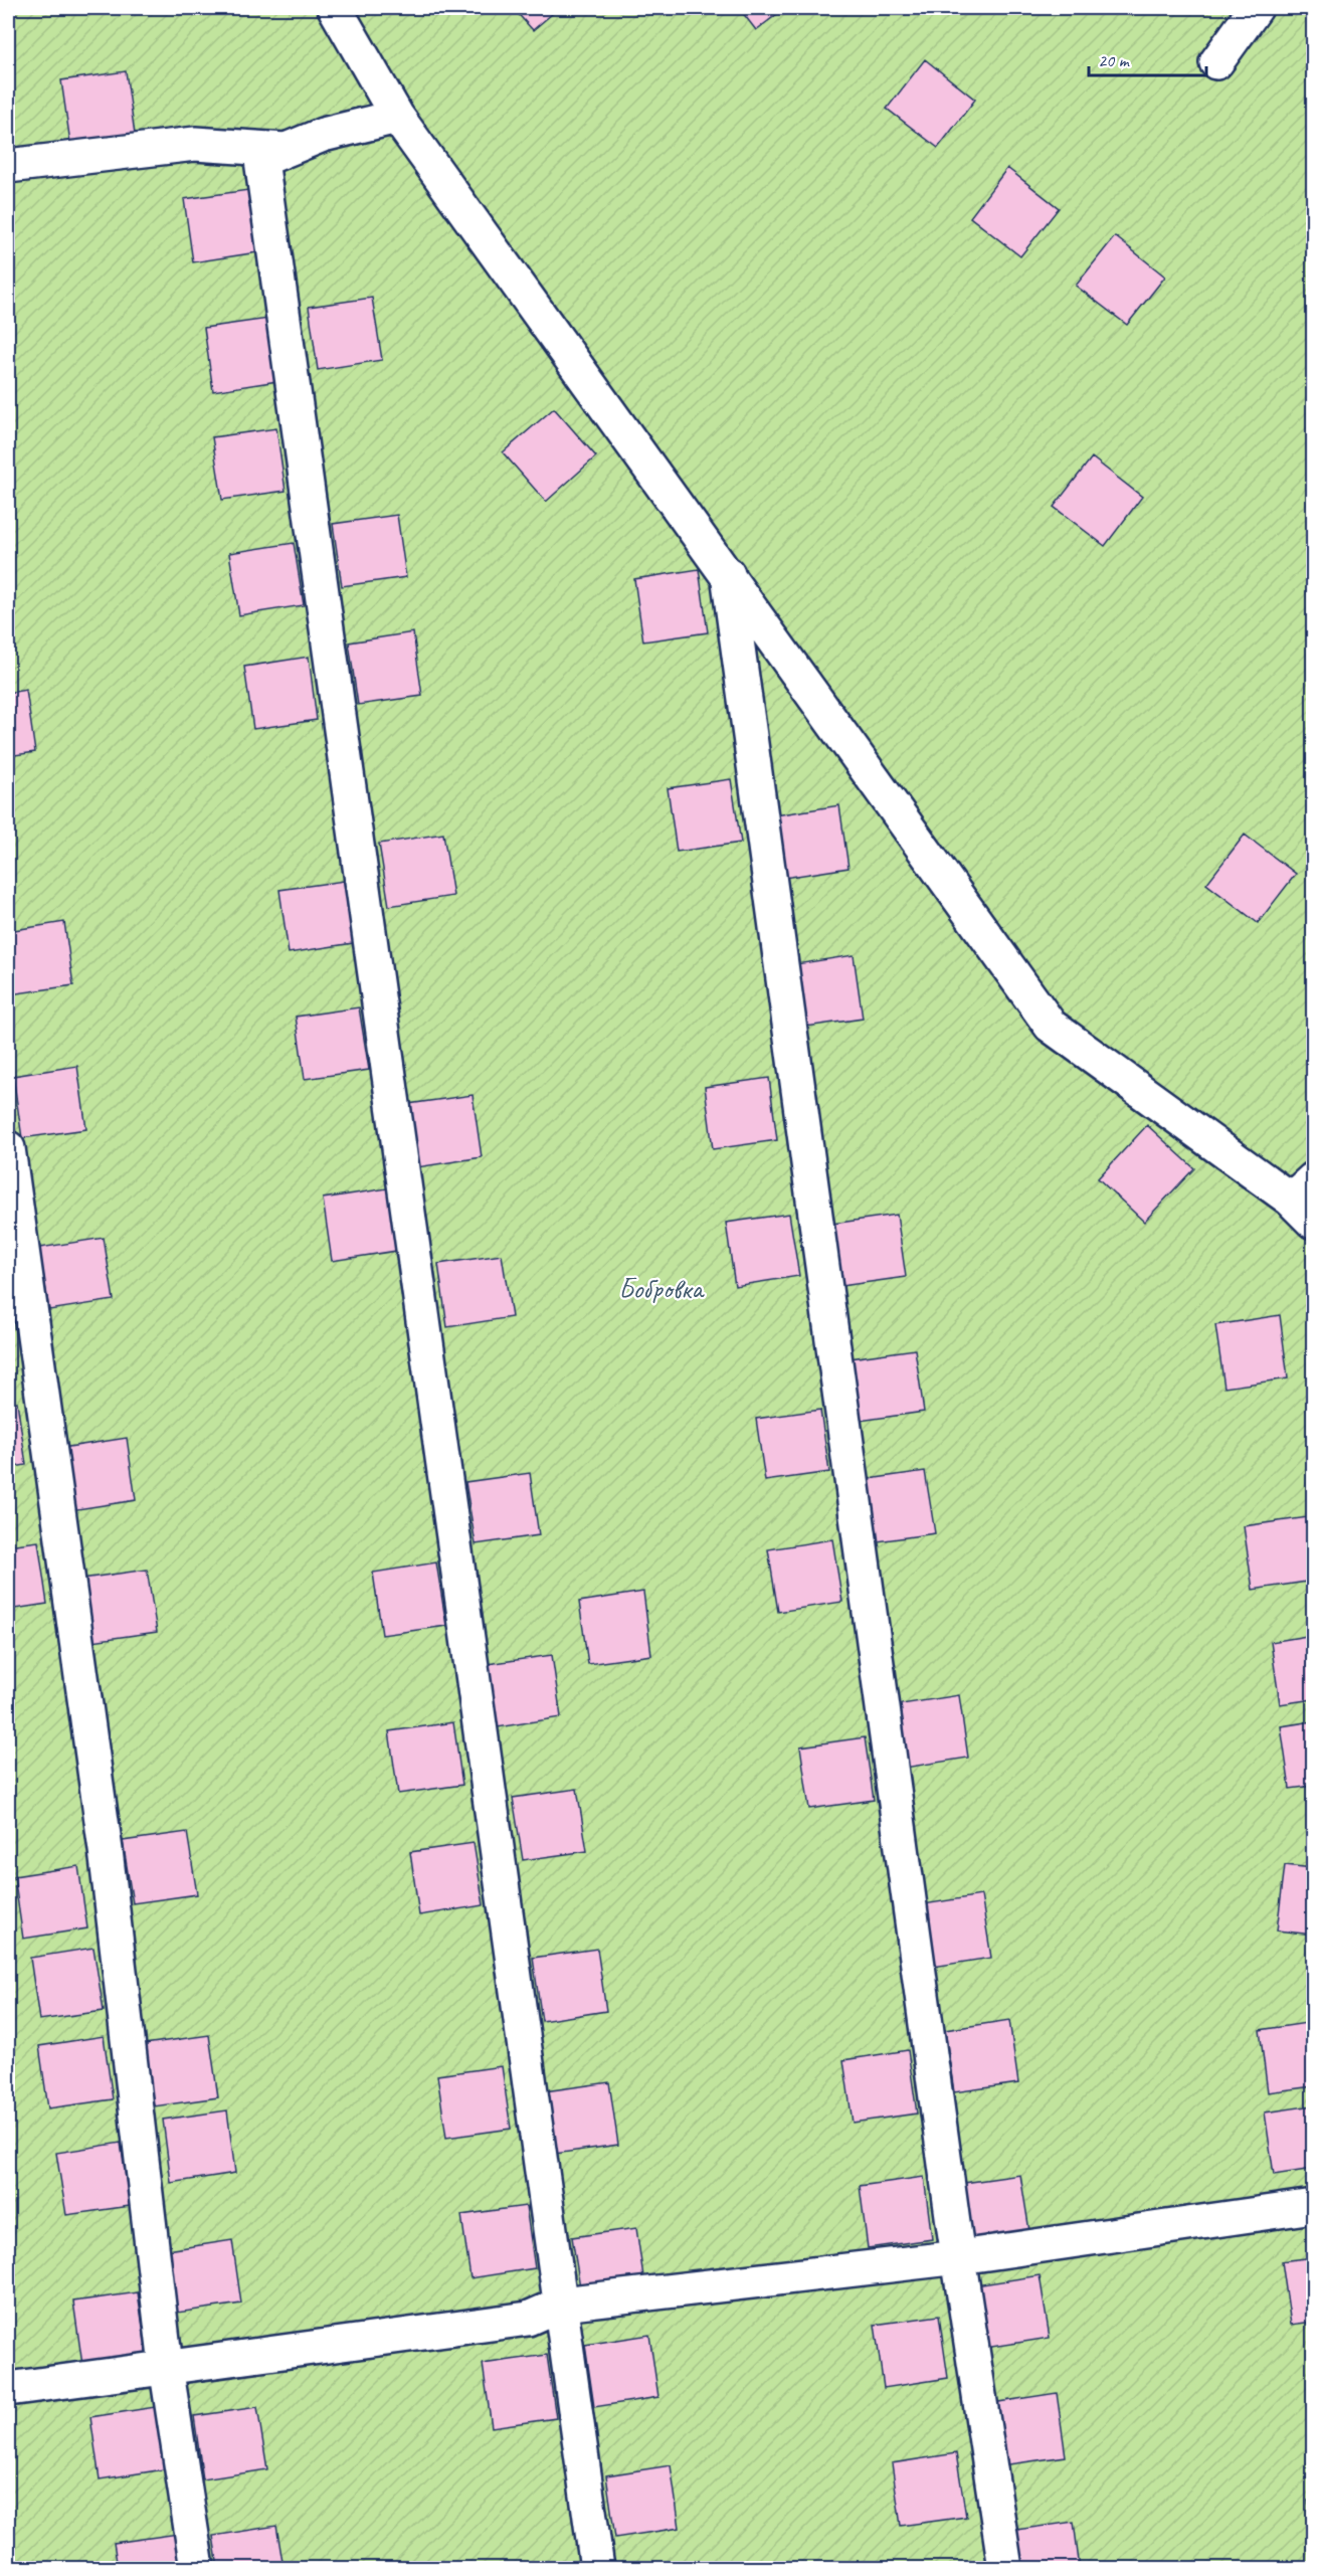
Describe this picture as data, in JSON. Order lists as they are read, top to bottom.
{
  "parks": ["Бобровка"],
  "scale_bar": "20 m"
}
